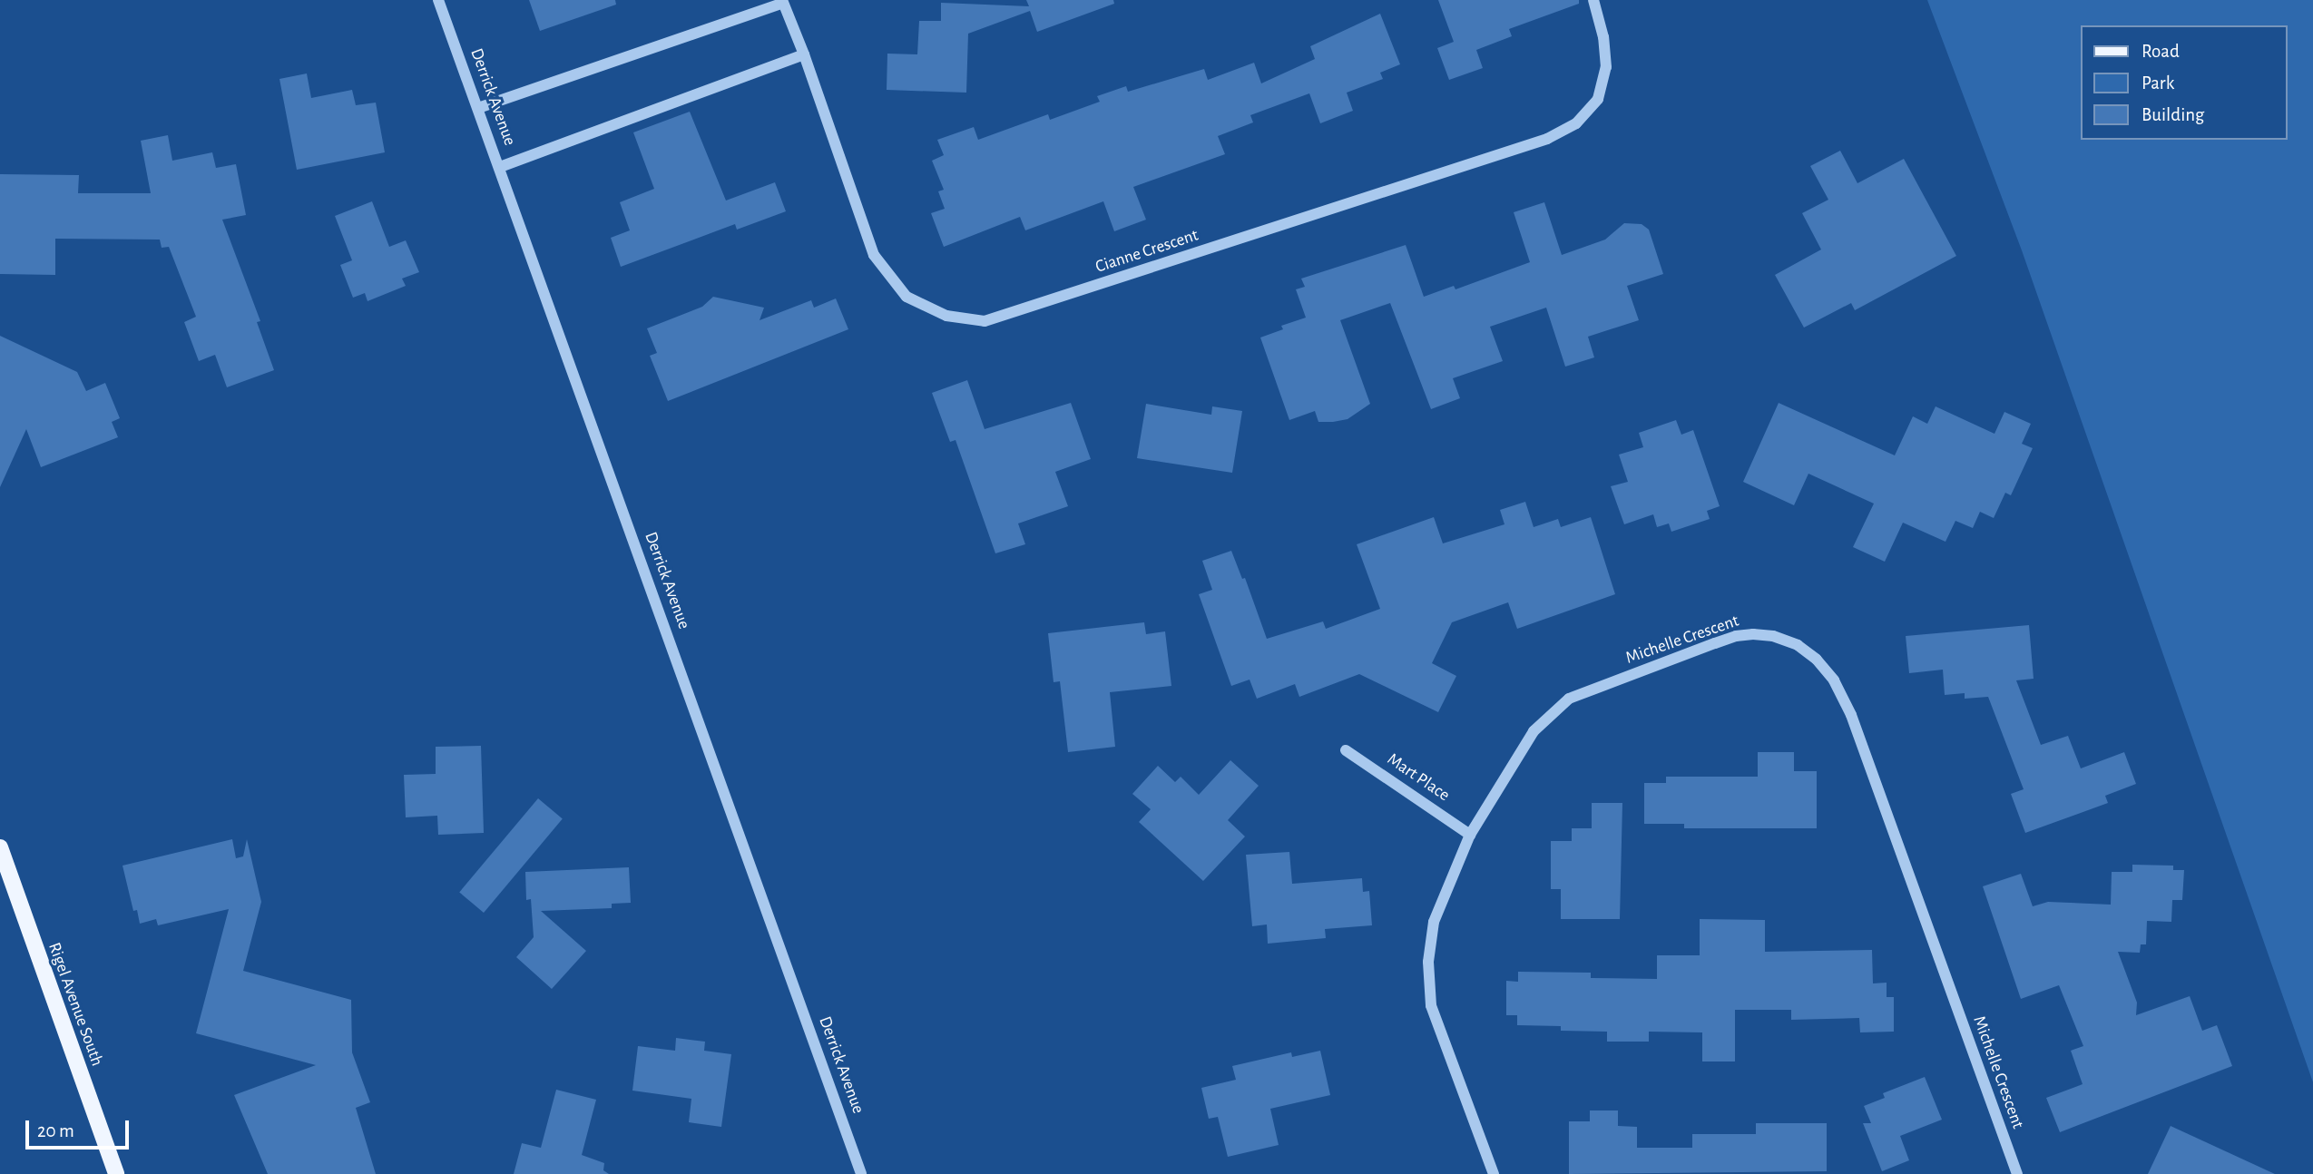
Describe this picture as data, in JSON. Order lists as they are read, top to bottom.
{
  "streets": {
    "main road": ["Rigel Avenue South"],
    "street": [
      "Derrick Avenue",
      "Cianne Crescent",
      "Michelle Crescent",
      "Mart Place"
    ]
  },
  "crossings": [
    ["Michelle Crescent", "Mart Place"]
  ],
  "legend": ["Road", "Park", "Building"],
  "scale_bar": "20 m"
}
